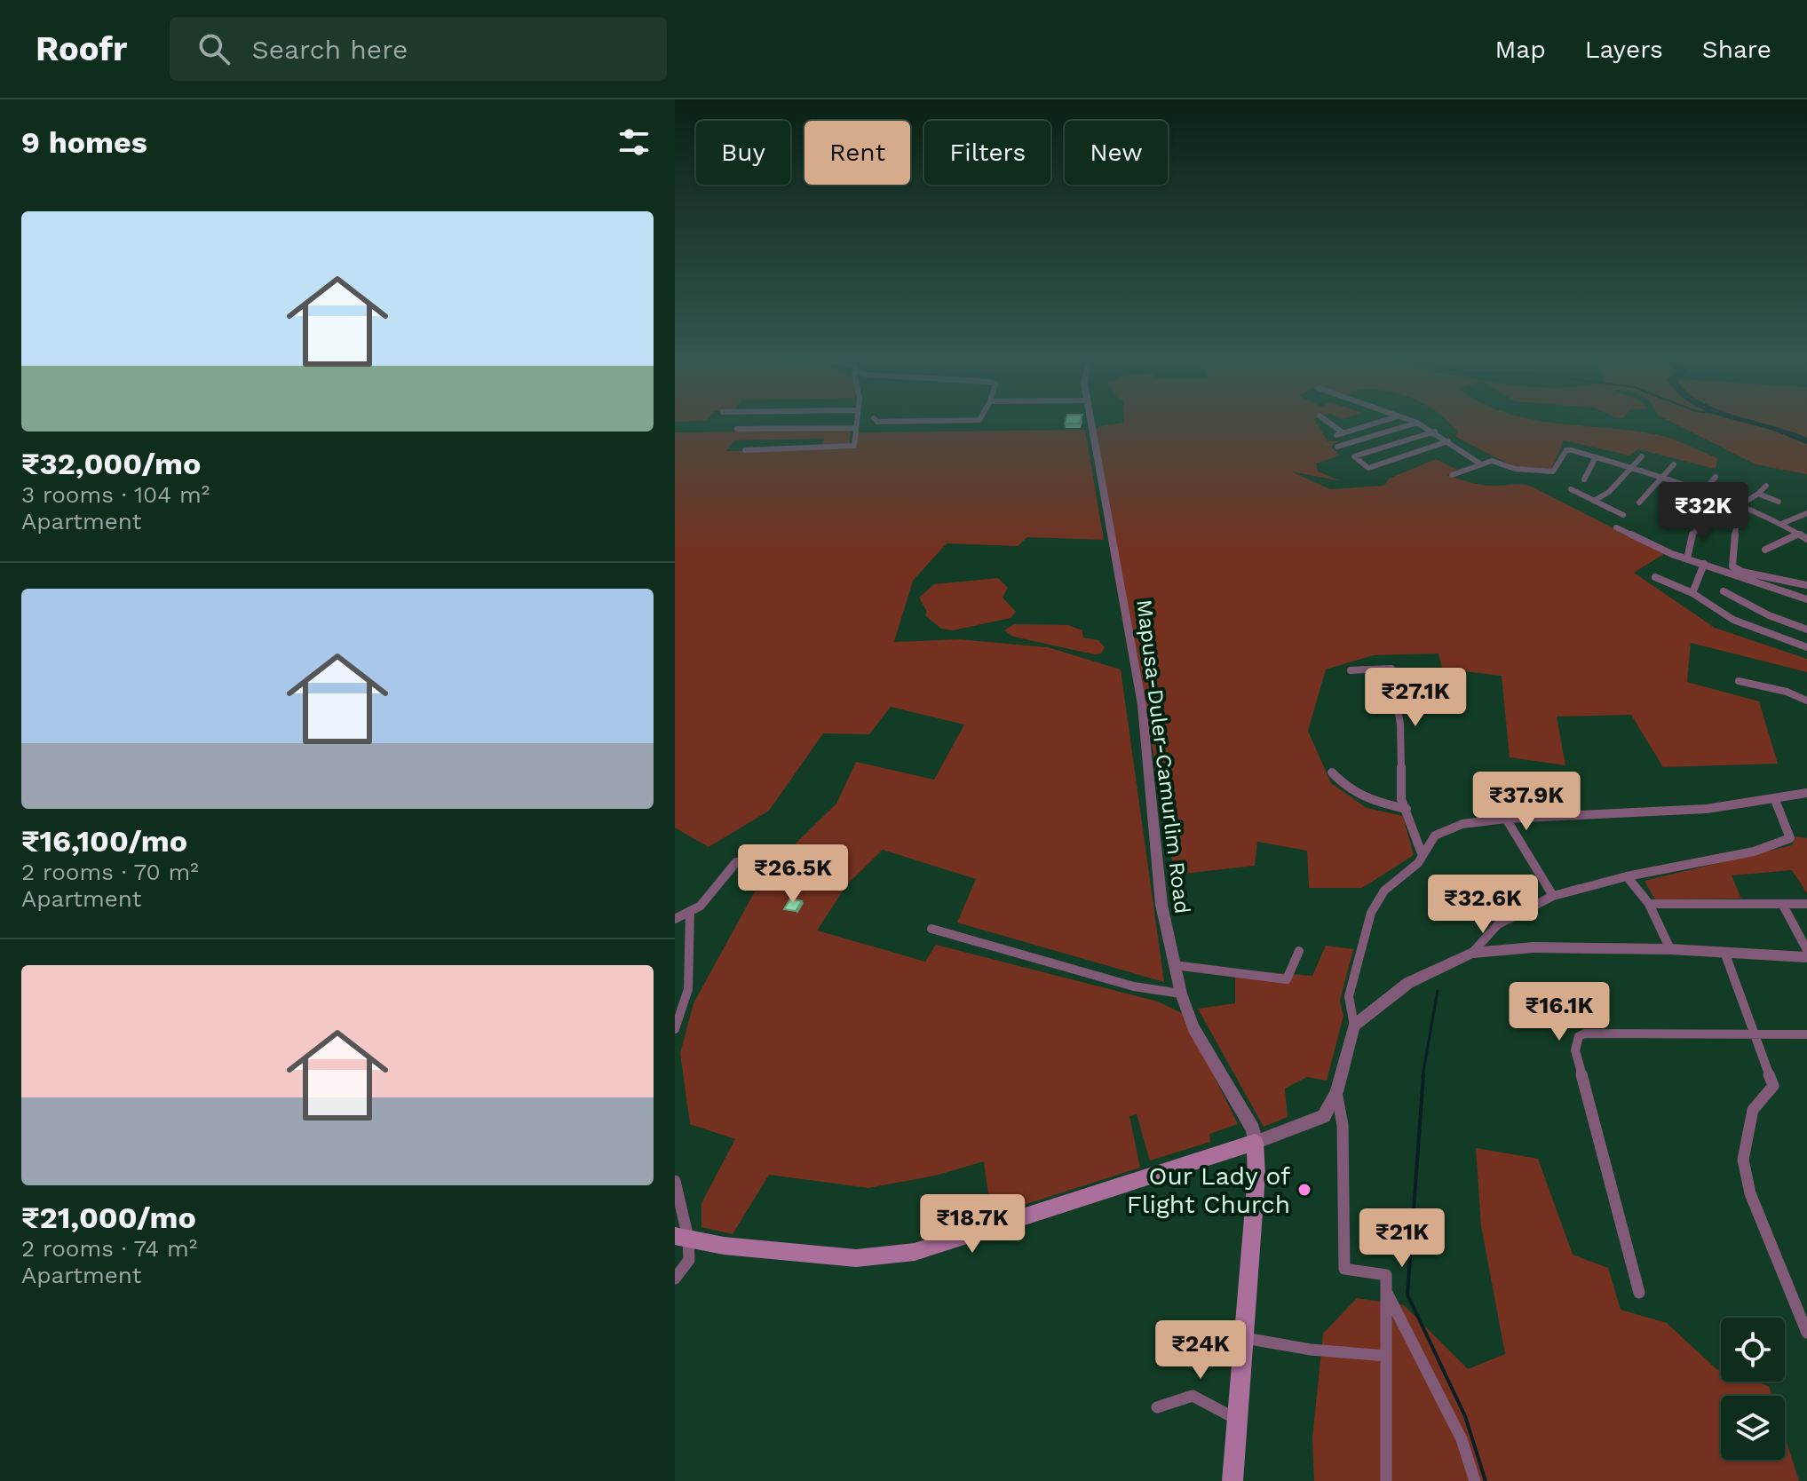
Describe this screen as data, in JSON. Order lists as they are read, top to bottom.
{
  "streets": {
    "street": ["Mapusa-Duler-Camurlim Road"]
  },
  "places": ["Our Lady of Flight Church"],
  "page": {
    "header": "Roofr",
    "search": "Search here",
    "nav": ["Map", "Layers", "Share"],
    "heading": "9 homes",
    "chip": [
      "Buy",
      "Rent",
      "Filters",
      "New"
    ],
    "list": [
      {
        "name": "₹32,000/mo",
        "note": "3 rooms · 104 m² · Apartment"
      },
      {
        "name": "₹16,100/mo",
        "note": "2 rooms · 70 m² · Apartment"
      },
      {
        "name": "₹21,000/mo",
        "note": "2 rooms · 74 m² · Apartment"
      }
    ],
    "price": [
      "₹32K",
      "₹27.1K",
      "₹37.9K",
      "₹26.5K",
      "₹32.6K",
      "₹16.1K",
      "₹18.7K",
      "₹21K",
      "₹24K"
    ]
  }
}
